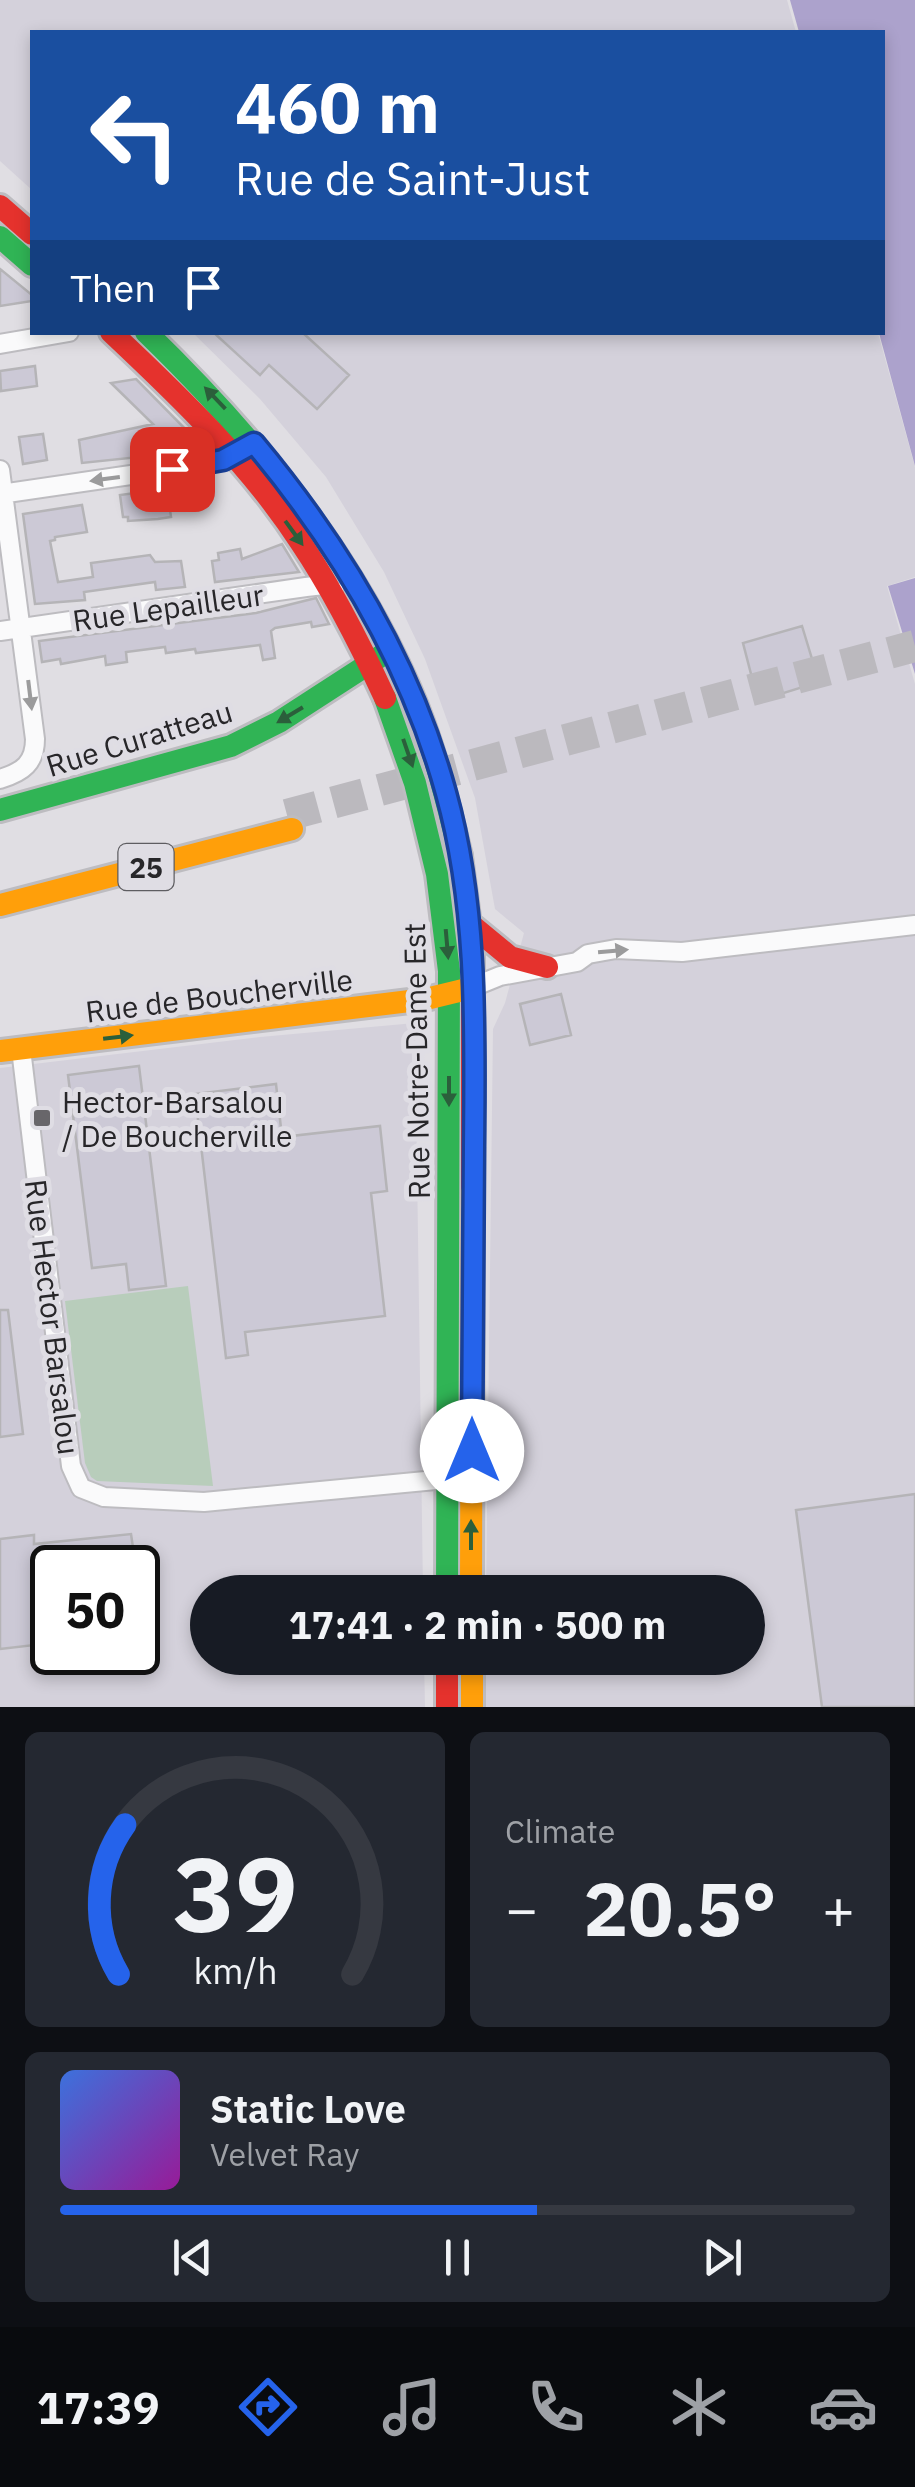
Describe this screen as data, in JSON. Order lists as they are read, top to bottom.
{
  "streets": {
    "main road": [
      "Rue Curatteau",
      "25",
      "Rue de Boucherville",
      "Rue Notre-Dame Est"
    ],
    "street": ["Rue Lepailleur", "Rue Hector Barsalou"]
  },
  "crossings": [
    ["Rue Lepailleur", "Rue Curatteau"],
    ["Rue Lepailleur", "Rue Notre-Dame Est"],
    ["Rue Curatteau", "Rue Notre-Dame Est"],
    ["Rue de Boucherville", "Rue Notre-Dame Est"],
    ["Rue de Boucherville", "Rue Hector Barsalou"],
    ["Rue Notre-Dame Est", "Rue Hector Barsalou"]
  ],
  "one_way": ["Rue Curatteau", "Rue de Boucherville"],
  "places": {
    "transit": ["Hector-Barsalou / De Boucherville"]
  },
  "page": {
    "turn": ["460 m", "Rue de Saint-Just"],
    "then": "Then",
    "limit": "50",
    "trip": "17:41 · 2 min · 500 m",
    "tile": "Climate",
    "heat": ["−", "20.5°", "+"],
    "song": ["Static Love", "Velvet Ray"],
    "tabs": "17:39",
    "gauge": ["39", "km/h"]
  }
}
